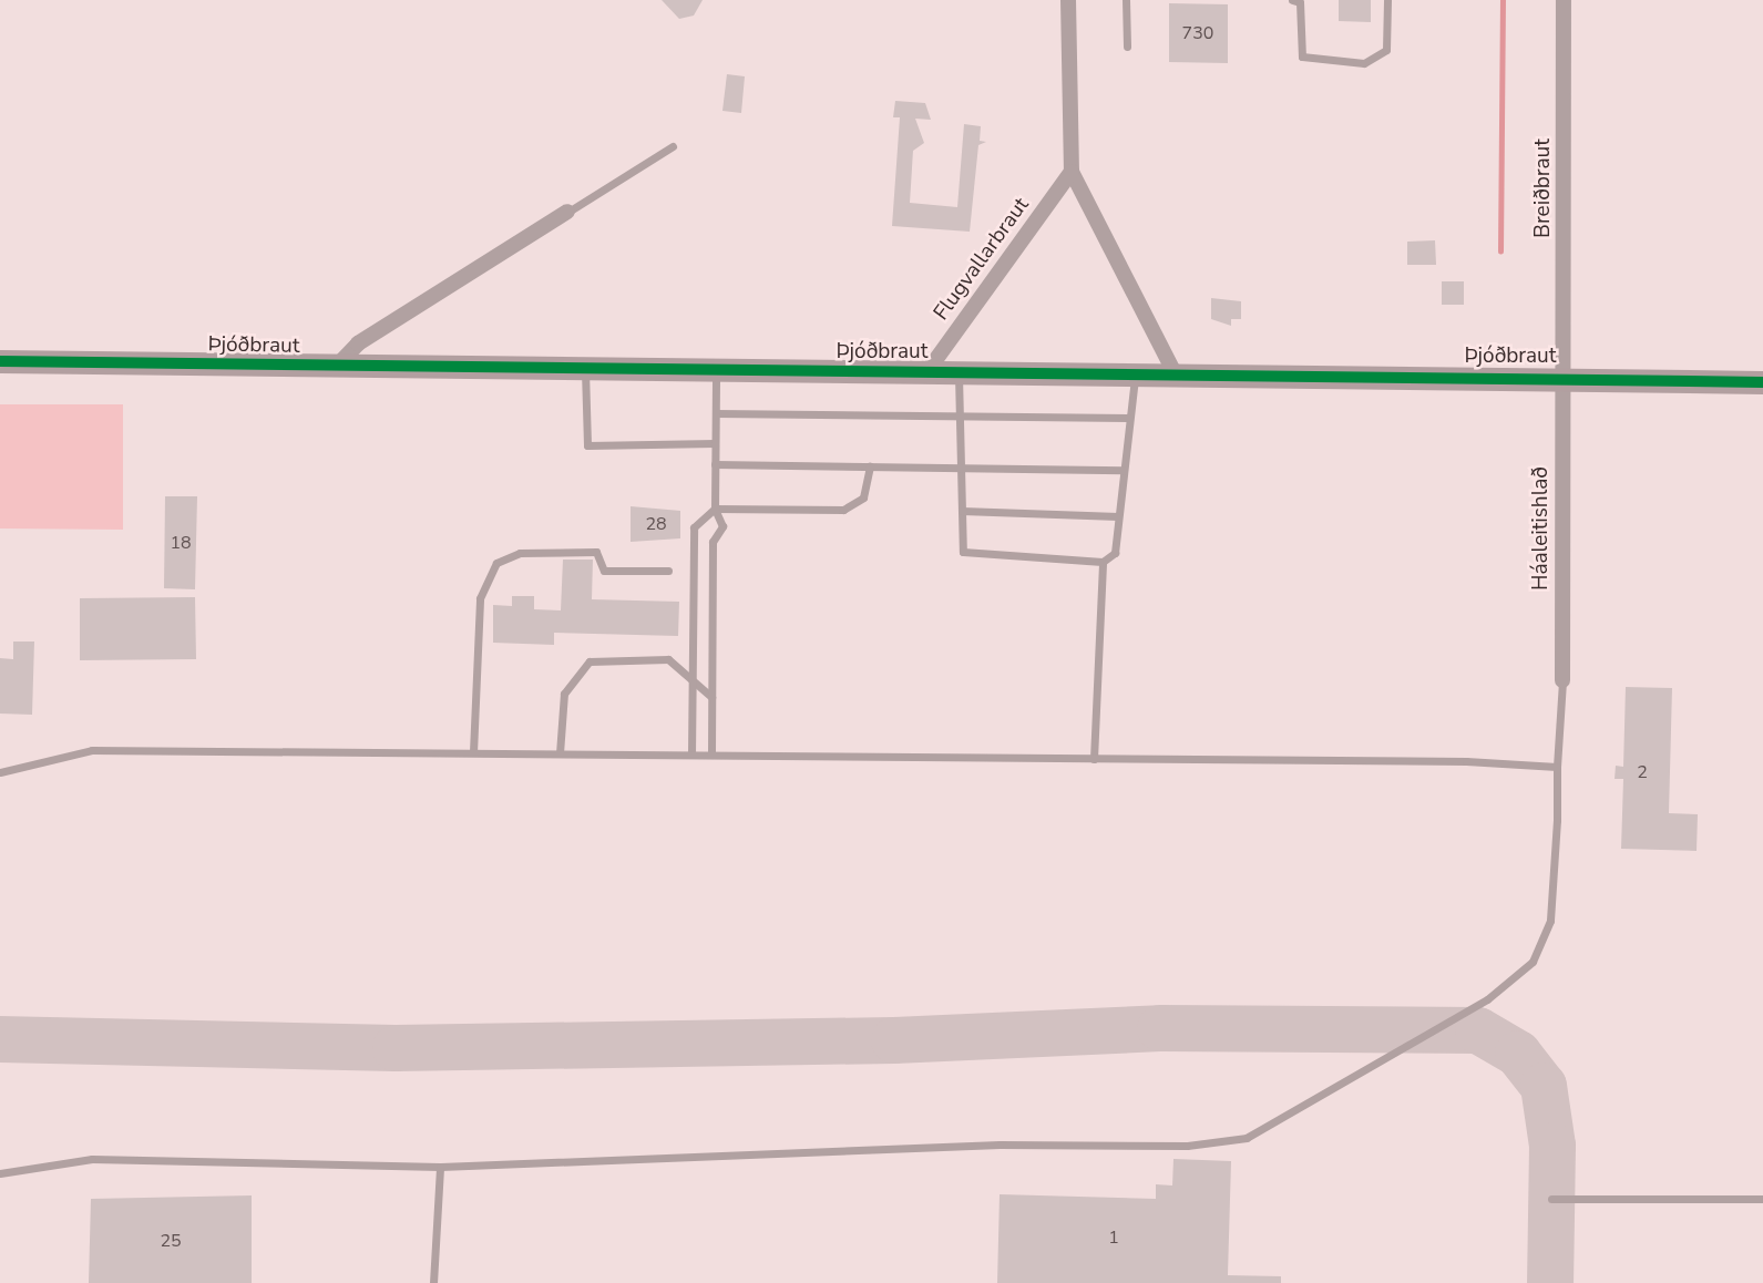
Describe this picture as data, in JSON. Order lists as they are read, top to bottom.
{
  "streets": {
    "street": [
      "Breiðbraut",
      "Flugvallarbraut",
      "Þjóðbraut",
      "Háaleitishlað"
    ]
  },
  "crossings": [
    ["Breiðbraut", "Þjóðbraut"],
    ["Breiðbraut", "Háaleitishlað"],
    ["Flugvallarbraut", "Þjóðbraut"],
    ["Þjóðbraut", "Háaleitishlað"]
  ],
  "house_numbers": [
    "730",
    "28",
    "18",
    "2",
    "1",
    "25"
  ]
}
